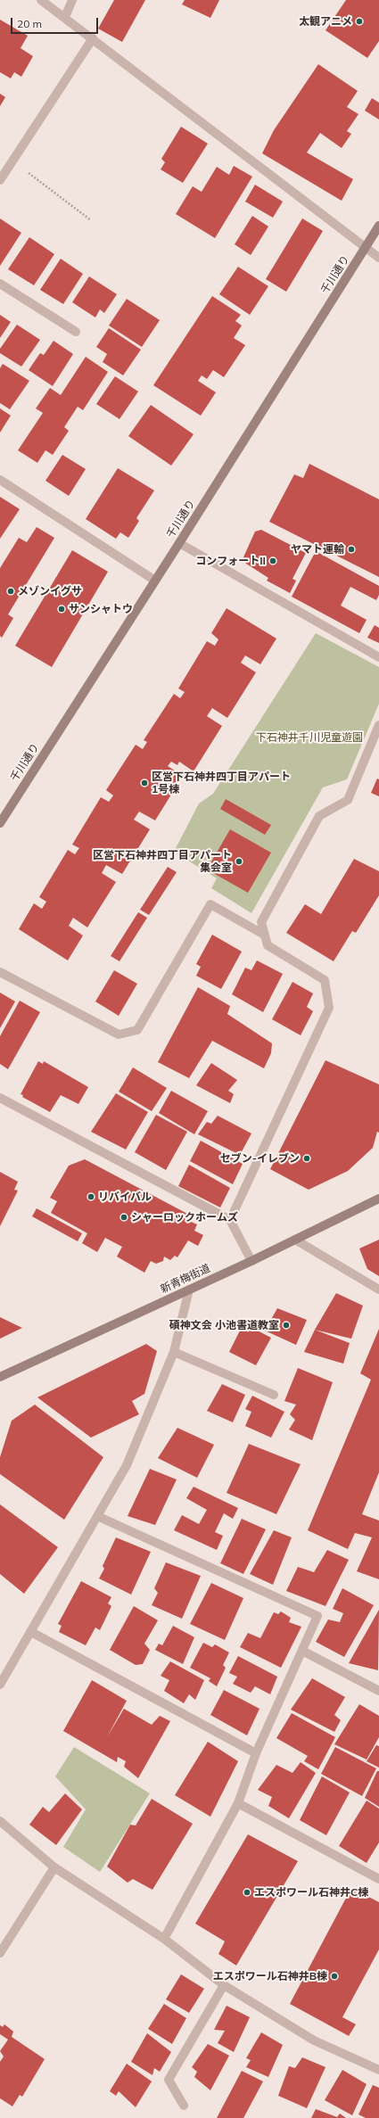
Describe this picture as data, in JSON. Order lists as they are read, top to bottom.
{
  "streets": {
    "main road": ["千川通り", "新青梅街道"]
  },
  "parks": ["下石神井千川児童遊園"],
  "places": [
    "太観アニメ",
    "ヤマト運輸",
    "コンフォートII",
    "メゾンイグサ",
    "サンシャトウ",
    "区営下石神井四丁目アパート 1号棟",
    "区営下石神井四丁目アパート 集会室",
    "セブン-イレブン",
    "リバイバル",
    "シャーロックホームズ",
    "碩神文会 小池書道教室",
    "エスポワール石神井C棟",
    "エスポワール石神井B棟"
  ],
  "scale_bar": "20 m"
}
